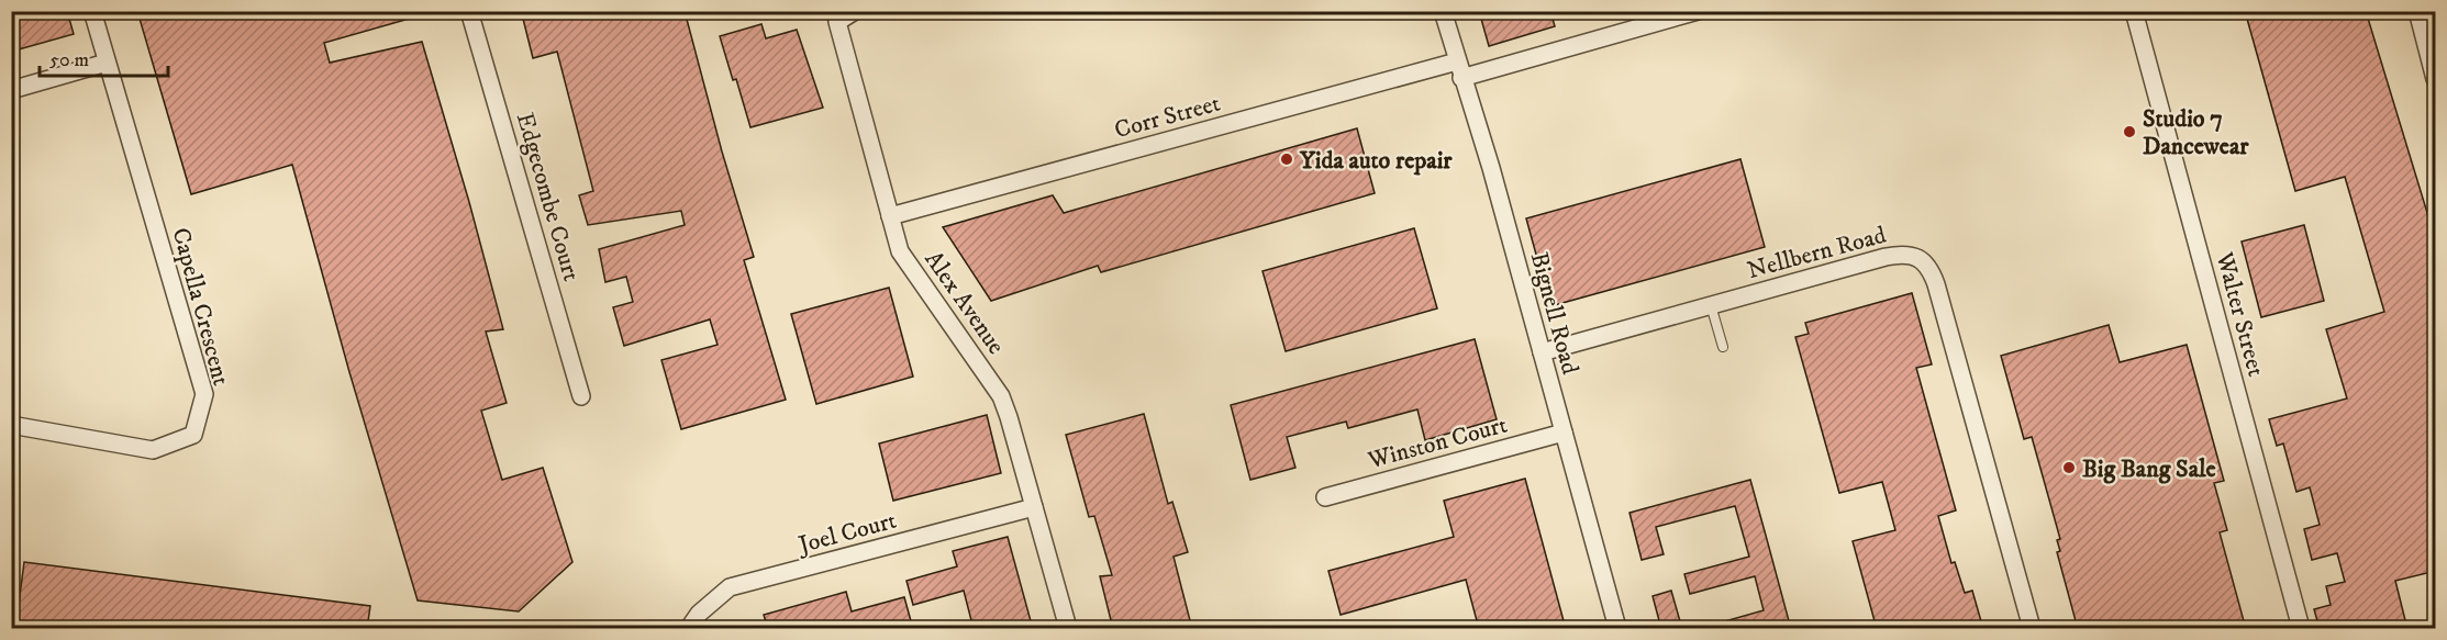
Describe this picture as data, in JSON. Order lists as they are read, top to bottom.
{
  "streets": {
    "street": [
      "Corr Street",
      "Edgecombe Court",
      "Nellbern Road",
      "Alex Avenue",
      "Capella Crescent",
      "Bignell Road",
      "Walter Street",
      "Winston Court",
      "Joel Court"
    ]
  },
  "crossings": [
    ["Corr Street", "Alex Avenue"],
    ["Corr Street", "Bignell Road"],
    ["Nellbern Road", "Bignell Road"],
    ["Alex Avenue", "Joel Court"],
    ["Bignell Road", "Winston Court"]
  ],
  "places": ["Studio 7 Dancewear", "Yida auto repair", "Big Bang Sale"],
  "scale_bar": "50 m"
}
